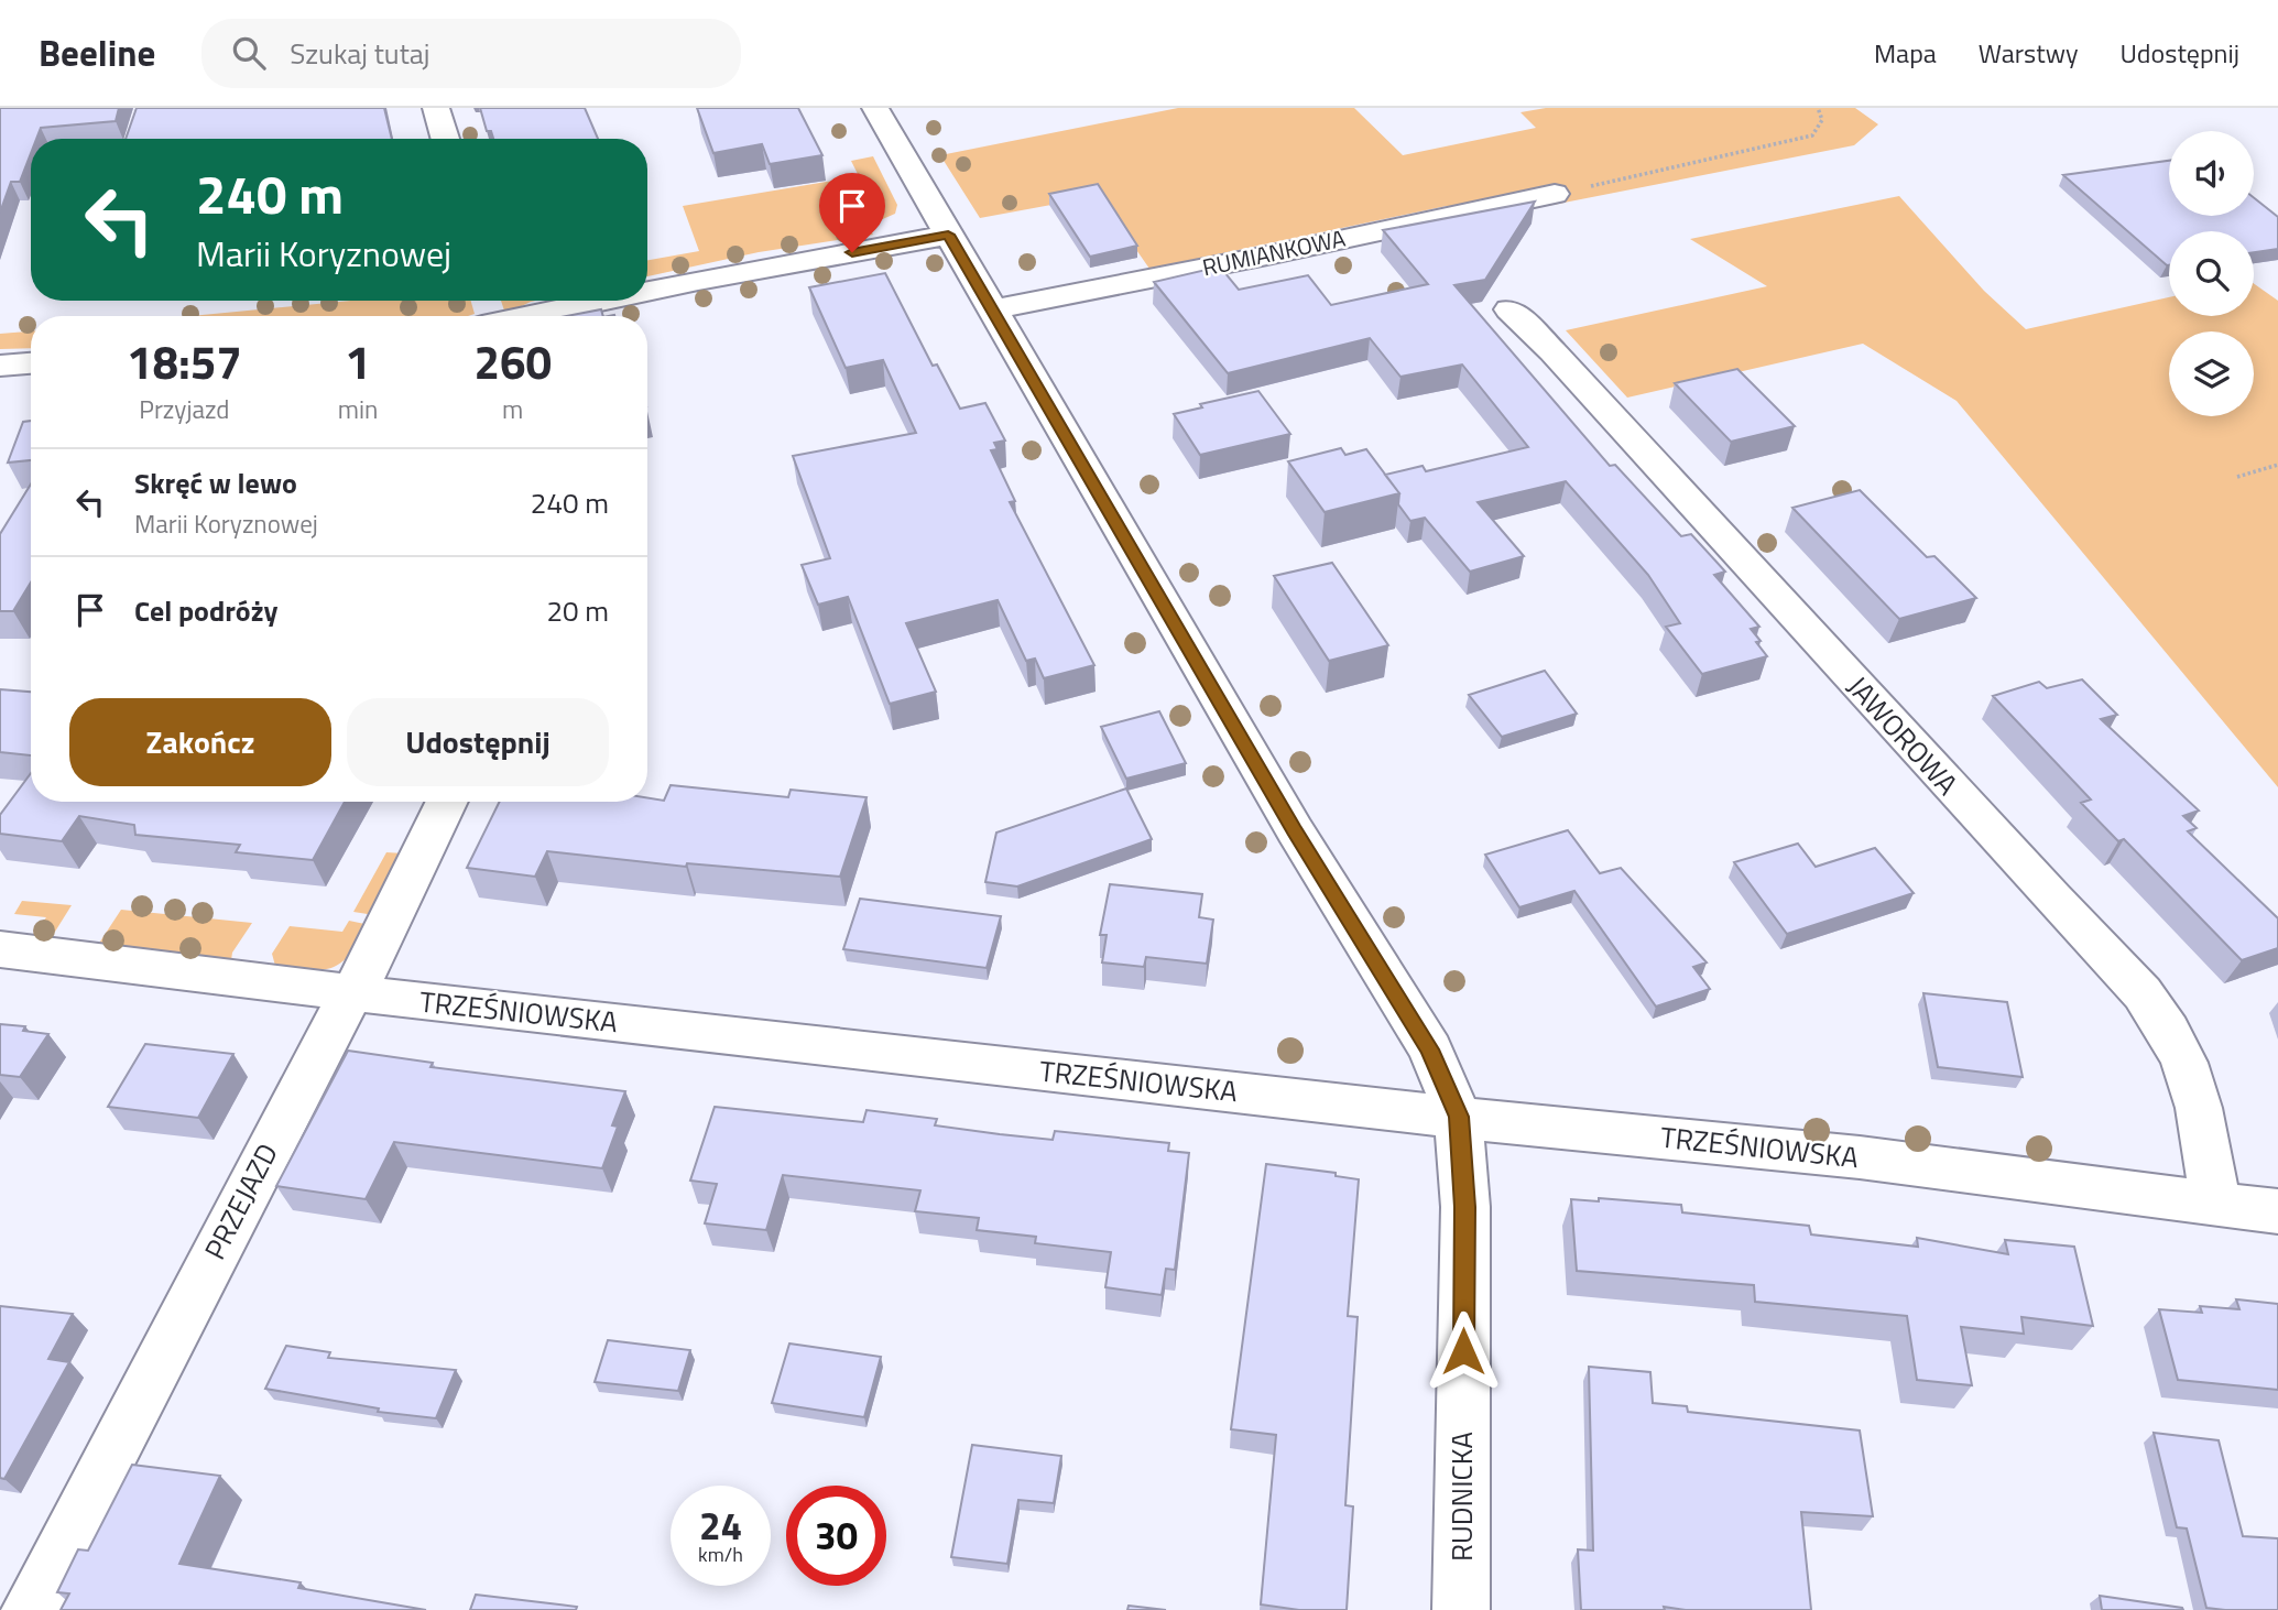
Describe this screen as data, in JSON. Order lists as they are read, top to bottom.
{
  "streets": {
    "street": [
      "RUMIANKOWA",
      "JAWOROWA",
      "TRZEŚNIOWSKA",
      "PRZEJAZD",
      "RUDNICKA"
    ]
  },
  "crossings": [
    ["RUMIANKOWA", "RUDNICKA"],
    ["JAWOROWA", "TRZEŚNIOWSKA"],
    ["TRZEŚNIOWSKA", "PRZEJAZD"],
    ["TRZEŚNIOWSKA", "RUDNICKA"]
  ],
  "page": {
    "header": "Beeline",
    "search": "Szukaj tutaj",
    "nav": ["Mapa", "Warstwy", "Udostępnij"],
    "turn": ["240 m", "Marii Koryznowej"],
    "eta": [
      "18:57",
      "Przyjazd",
      "1",
      "min",
      "260",
      "m"
    ],
    "list": [
      {
        "name": "Skręć w lewo",
        "note": "Marii Koryznowej",
        "value": "240 m"
      },
      {
        "name": "Cel podróży",
        "value": "20 m"
      }
    ],
    "buttons": ["Zakończ", "Udostępnij"],
    "speed": "24 km/h",
    "limit": "30"
  }
}
